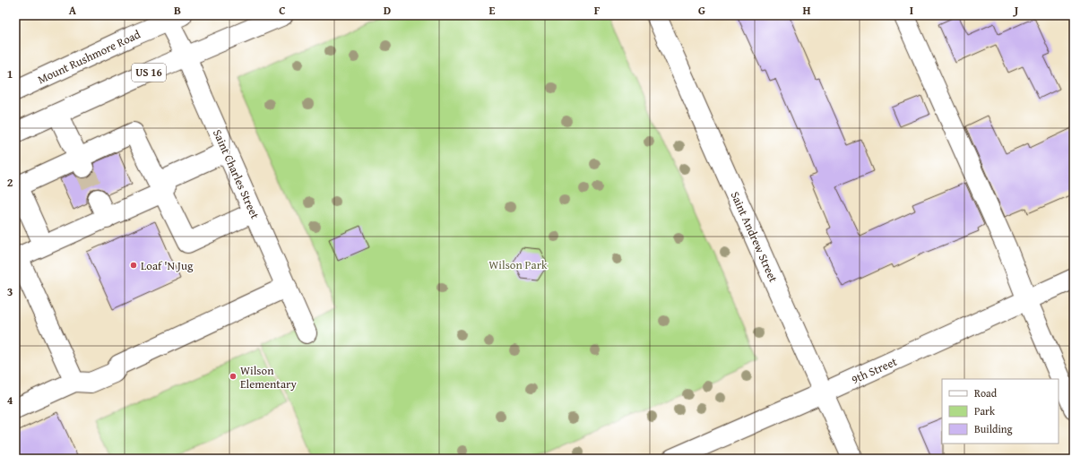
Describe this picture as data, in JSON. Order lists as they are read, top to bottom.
{
  "streets": {
    "main road": [
      "Mount Rushmore Road",
      "US 16",
      "Saint Charles Street",
      "Saint Andrew Street",
      "9th Street"
    ]
  },
  "crossings": [
    ["Mount Rushmore Road", "Saint Charles Street"],
    ["US 16", "Saint Charles Street"],
    ["Saint Andrew Street", "9th Street"]
  ],
  "parks": ["Wilson Park"],
  "places": ["Loaf 'N Jug", "Wilson Elementary"],
  "legend": ["Road", "Park", "Building"],
  "grid": {
    "columns": [
      "A",
      "B",
      "C",
      "D",
      "E",
      "F",
      "G",
      "H",
      "I",
      "J"
    ],
    "rows": [
      "1",
      "2",
      "3",
      "4"
    ]
  }
}
